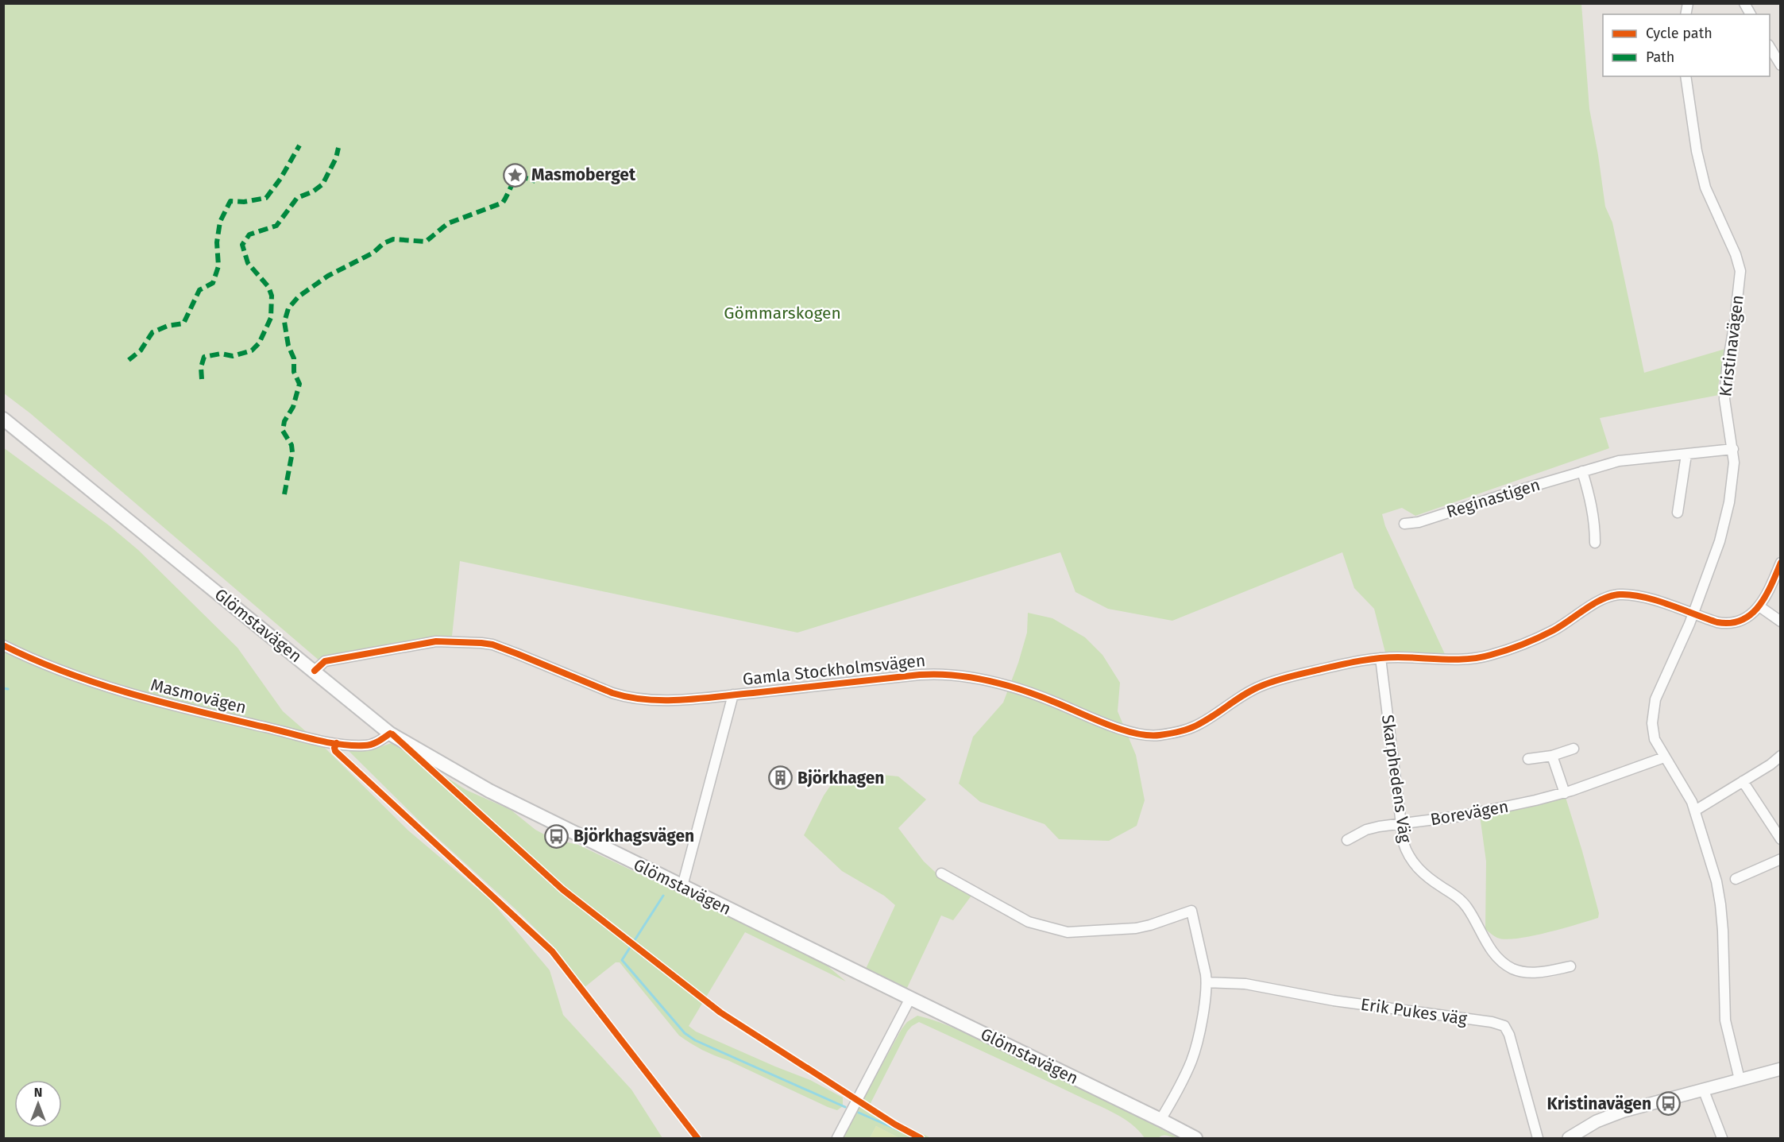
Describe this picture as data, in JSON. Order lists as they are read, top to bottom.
{
  "streets": {
    "main road": ["Glömstavägen"],
    "street": [
      "Kristinavägen",
      "Reginastigen",
      "Gamla Stockholmsvägen",
      "Masmovägen",
      "Skarphedens Väg",
      "Borevägen",
      "Erik Pukes väg"
    ]
  },
  "crossings": [
    ["Kristinavägen", "Reginastigen"],
    ["Kristinavägen", "Gamla Stockholmsvägen"],
    ["Kristinavägen", "Borevägen"],
    ["Glömstavägen", "Gamla Stockholmsvägen"],
    ["Glömstavägen", "Masmovägen"],
    ["Gamla Stockholmsvägen", "Skarphedens Väg"],
    ["Skarphedens Väg", "Borevägen"]
  ],
  "parks": ["Gömmarskogen"],
  "places": {
    "place": ["Masmoberget"],
    "building": ["Björkhagen"],
    "bus stop": ["Björkhagsvägen", "Kristinavägen"]
  },
  "legend": ["Cycle path", "Path"],
  "north": "top"
}
